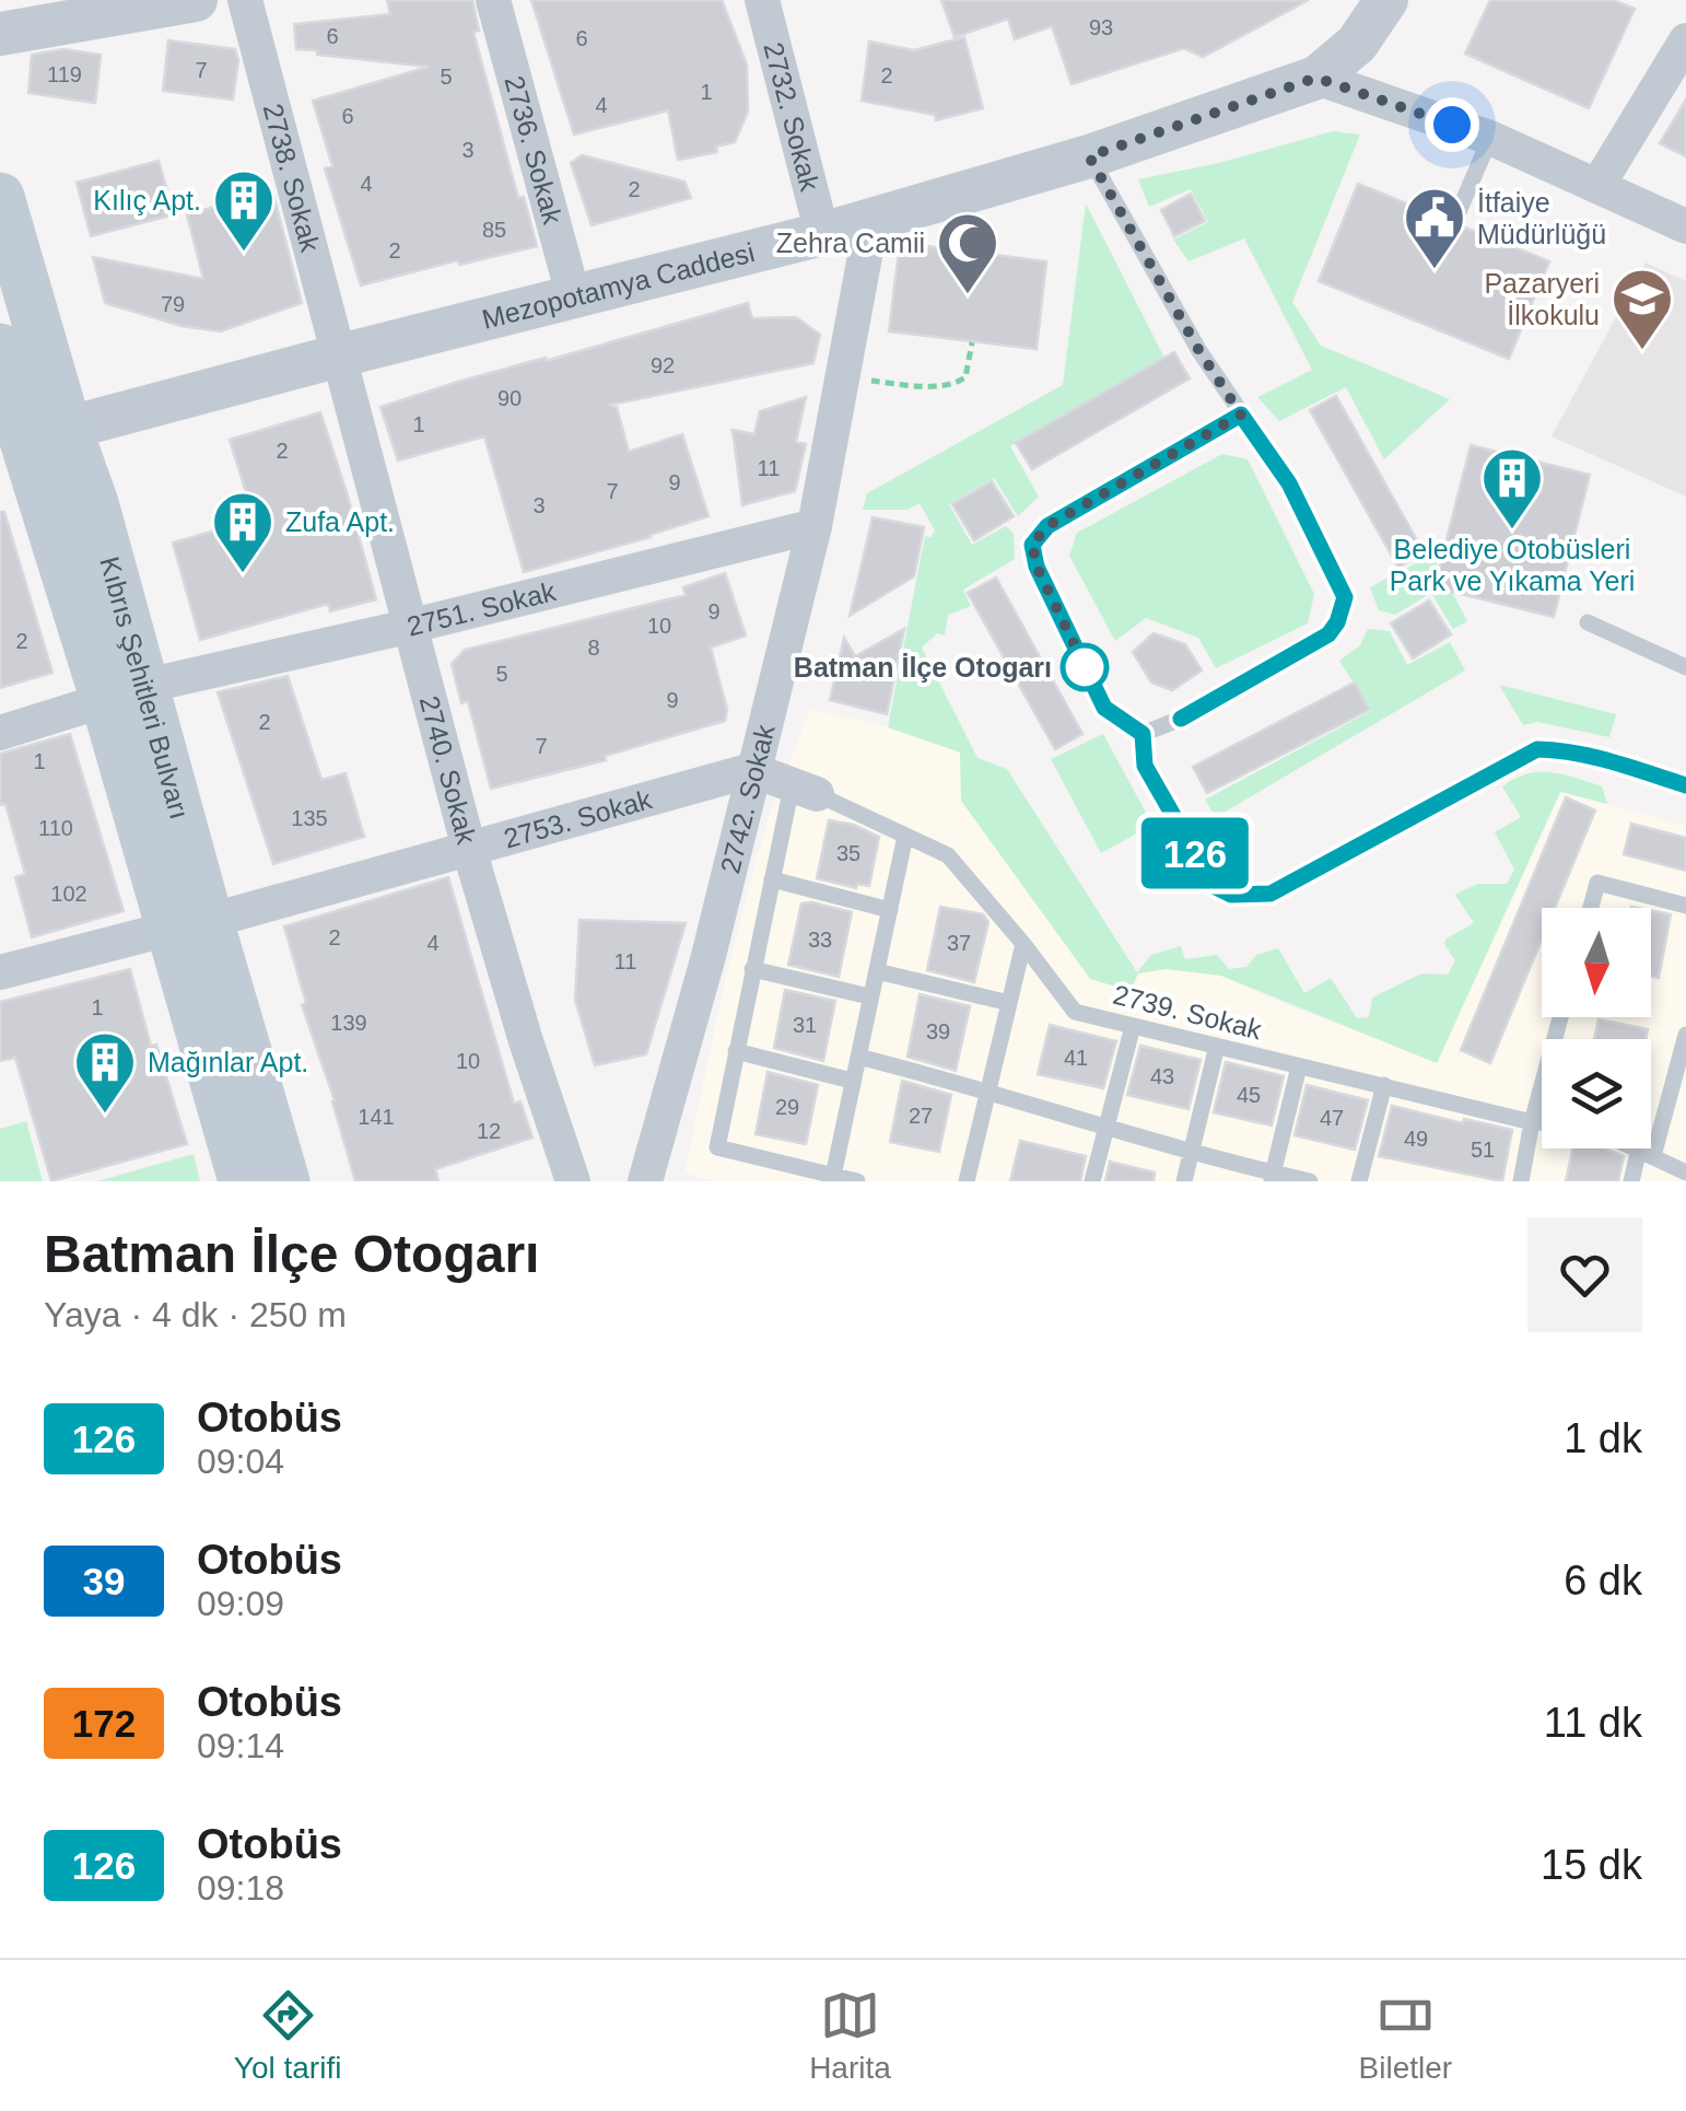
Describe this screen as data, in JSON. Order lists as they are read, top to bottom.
{
  "streets": {
    "main road": ["Kıbrıs Şehitleri Bulvarı"],
    "street": [
      "2732. Sokak",
      "2736. Sokak",
      "2738. Sokak",
      "Mezopotamya Caddesi",
      "2751. Sokak",
      "2740. Sokak",
      "2742. Sokak",
      "2753. Sokak"
    ],
    "lane": ["2739. Sokak"]
  },
  "crossings": [
    ["2732. Sokak", "Mezopotamya Caddesi"],
    ["2736. Sokak", "Mezopotamya Caddesi"],
    ["2738. Sokak", "Mezopotamya Caddesi"],
    ["2738. Sokak", "2740. Sokak"],
    ["Mezopotamya Caddesi", "Kıbrıs Şehitleri Bulvarı"],
    ["Mezopotamya Caddesi", "2740. Sokak"],
    ["Mezopotamya Caddesi", "2742. Sokak"],
    ["2751. Sokak", "Kıbrıs Şehitleri Bulvarı"],
    ["2751. Sokak", "2740. Sokak"],
    ["2751. Sokak", "2742. Sokak"],
    ["Kıbrıs Şehitleri Bulvarı", "2753. Sokak"],
    ["2740. Sokak", "2753. Sokak"],
    ["2742. Sokak", "2753. Sokak"]
  ],
  "places": {
    "building": [
      "Kılıç Apt.",
      "Belediye Otobüsleri Park ve Yıkama Yeri",
      "Zufa Apt.",
      "Mağınlar Apt."
    ],
    "public building": ["İtfaiye Müdürlüğü"],
    "mosque": ["Zehra Camii"],
    "school or university": ["Pazaryeri İlkokulu"],
    "other": ["Batman İlçe Otogarı"]
  },
  "lines": ["bus line 126"],
  "house_numbers": [
    "93",
    "6",
    "6",
    "7",
    "119",
    "2",
    "5",
    "1",
    "4",
    "6",
    "3",
    "4",
    "2",
    "85",
    "2",
    "79",
    "92",
    "90",
    "1",
    "2",
    "11",
    "9",
    "7",
    "3",
    "9",
    "10",
    "2",
    "8",
    "5",
    "9",
    "2",
    "7",
    "1",
    "135",
    "110",
    "35",
    "102",
    "2",
    "33",
    "4",
    "37",
    "11",
    "1",
    "139",
    "31",
    "39",
    "41",
    "10",
    "43",
    "45",
    "29",
    "27",
    "141",
    "47",
    "12",
    "49",
    "51"
  ],
  "north": "bottom",
  "page": {
    "on_map": "126",
    "heading": ["Batman İlçe Otogarı", "Yaya · 4 dk · 250 m"],
    "list": [
      {
        "mark": "126",
        "name": "Otobüs",
        "note": "09:04",
        "value": "1 dk"
      },
      {
        "mark": "39",
        "name": "Otobüs",
        "note": "09:09",
        "value": "6 dk"
      },
      {
        "mark": "172",
        "name": "Otobüs",
        "note": "09:14",
        "value": "11 dk"
      },
      {
        "mark": "126",
        "name": "Otobüs",
        "note": "09:18",
        "value": "15 dk"
      }
    ],
    "tabs": ["Yol tarifi", "Harita", "Biletler"]
  }
}
